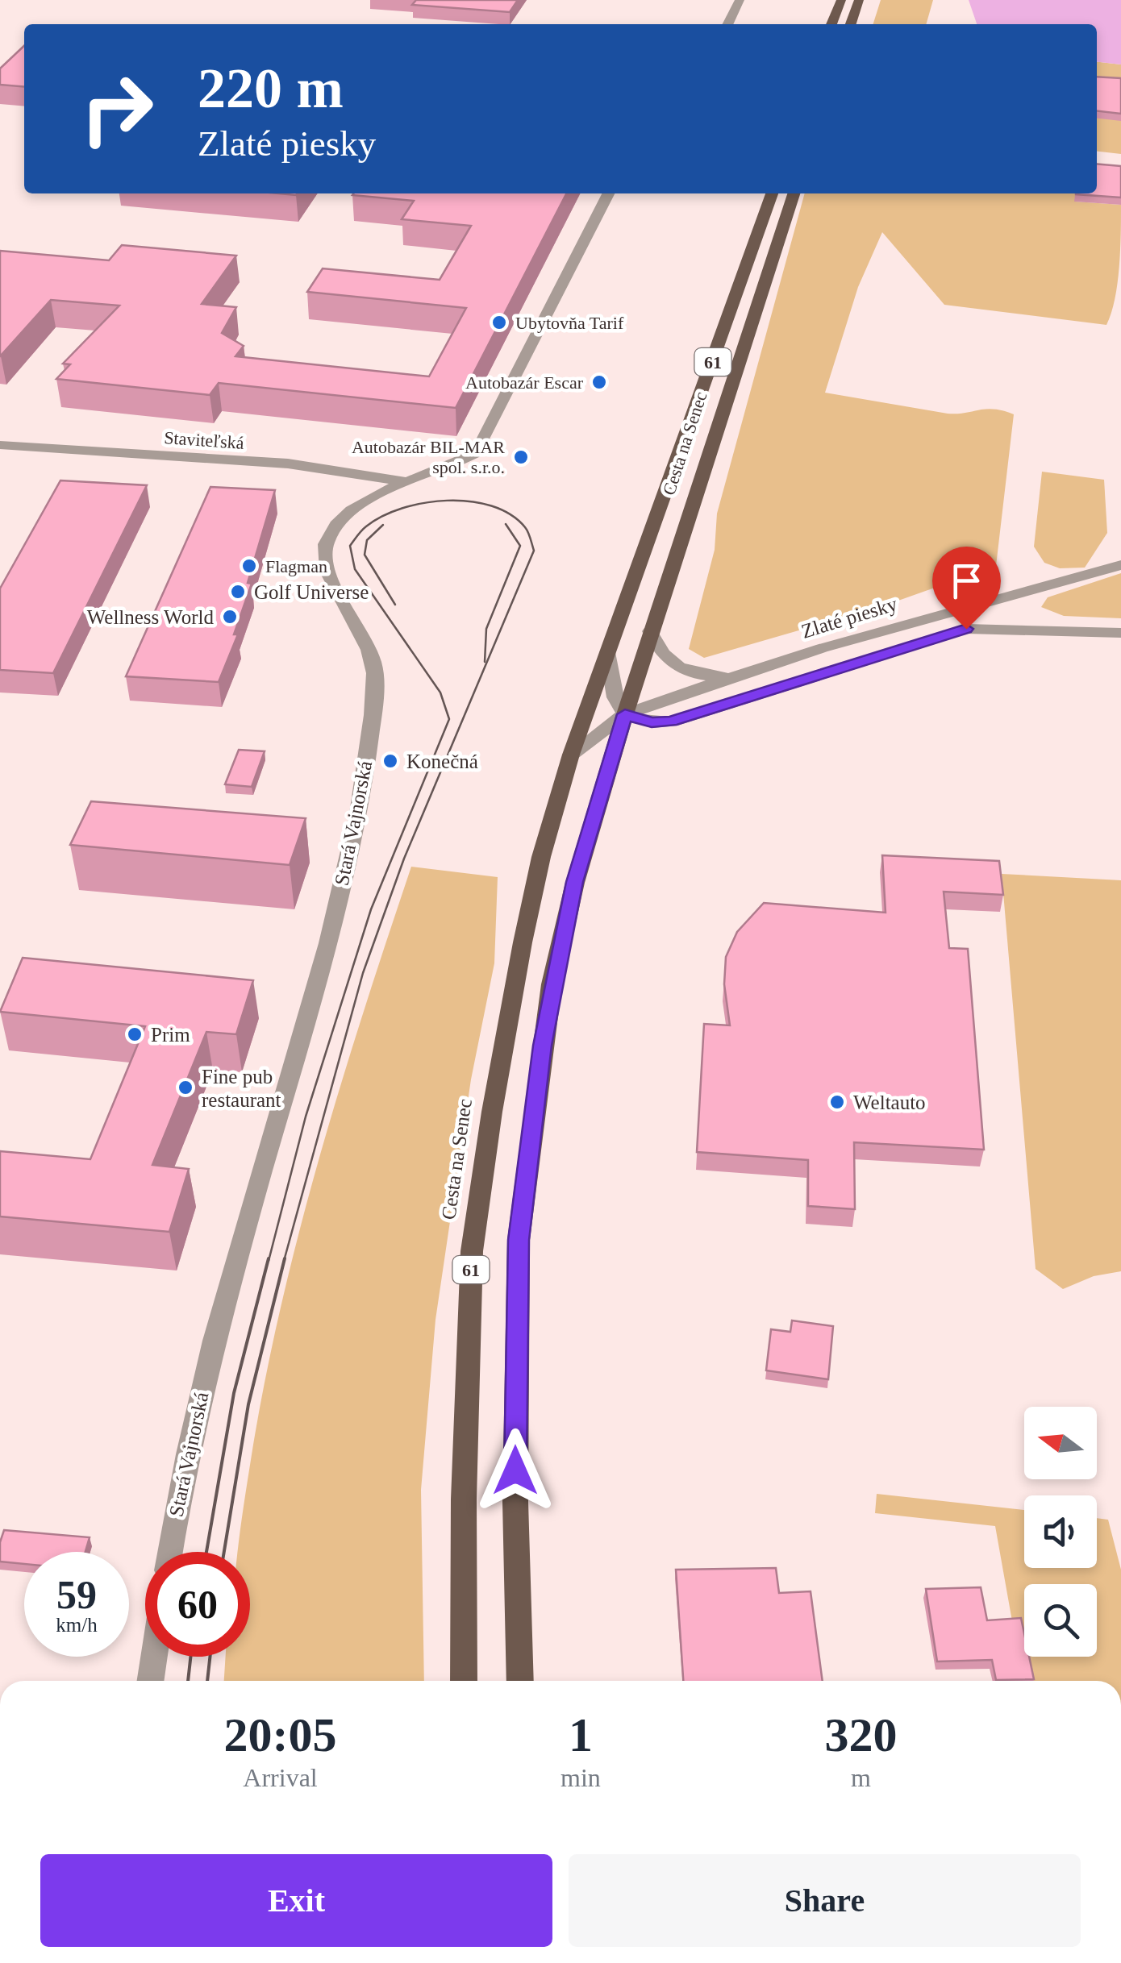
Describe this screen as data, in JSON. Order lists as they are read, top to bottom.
{
  "streets": {
    "main road": ["61", "Cesta na Senec"],
    "street": ["Staviteľská", "Zlaté piesky", "Stará Vajnorská"]
  },
  "crossings": [
    ["Staviteľská", "Stará Vajnorská"],
    ["Cesta na Senec", "Zlaté piesky"]
  ],
  "places": [
    "Ubytovňa Tarif",
    "Autobazár Escar",
    "Autobazár BIL-MAR spol. s.r.o.",
    "Flagman",
    "Golf Universe",
    "Wellness World",
    "Konečná",
    "Prim",
    "Fine pub restaurant",
    "Weltauto"
  ],
  "north": "left",
  "page": {
    "turn": ["220 m", "Zlaté piesky"],
    "speed": "59 km/h",
    "limit": "60",
    "eta": [
      "20:05",
      "Arrival",
      "1",
      "min",
      "320",
      "m"
    ],
    "buttons": ["Exit", "Share"]
  }
}
